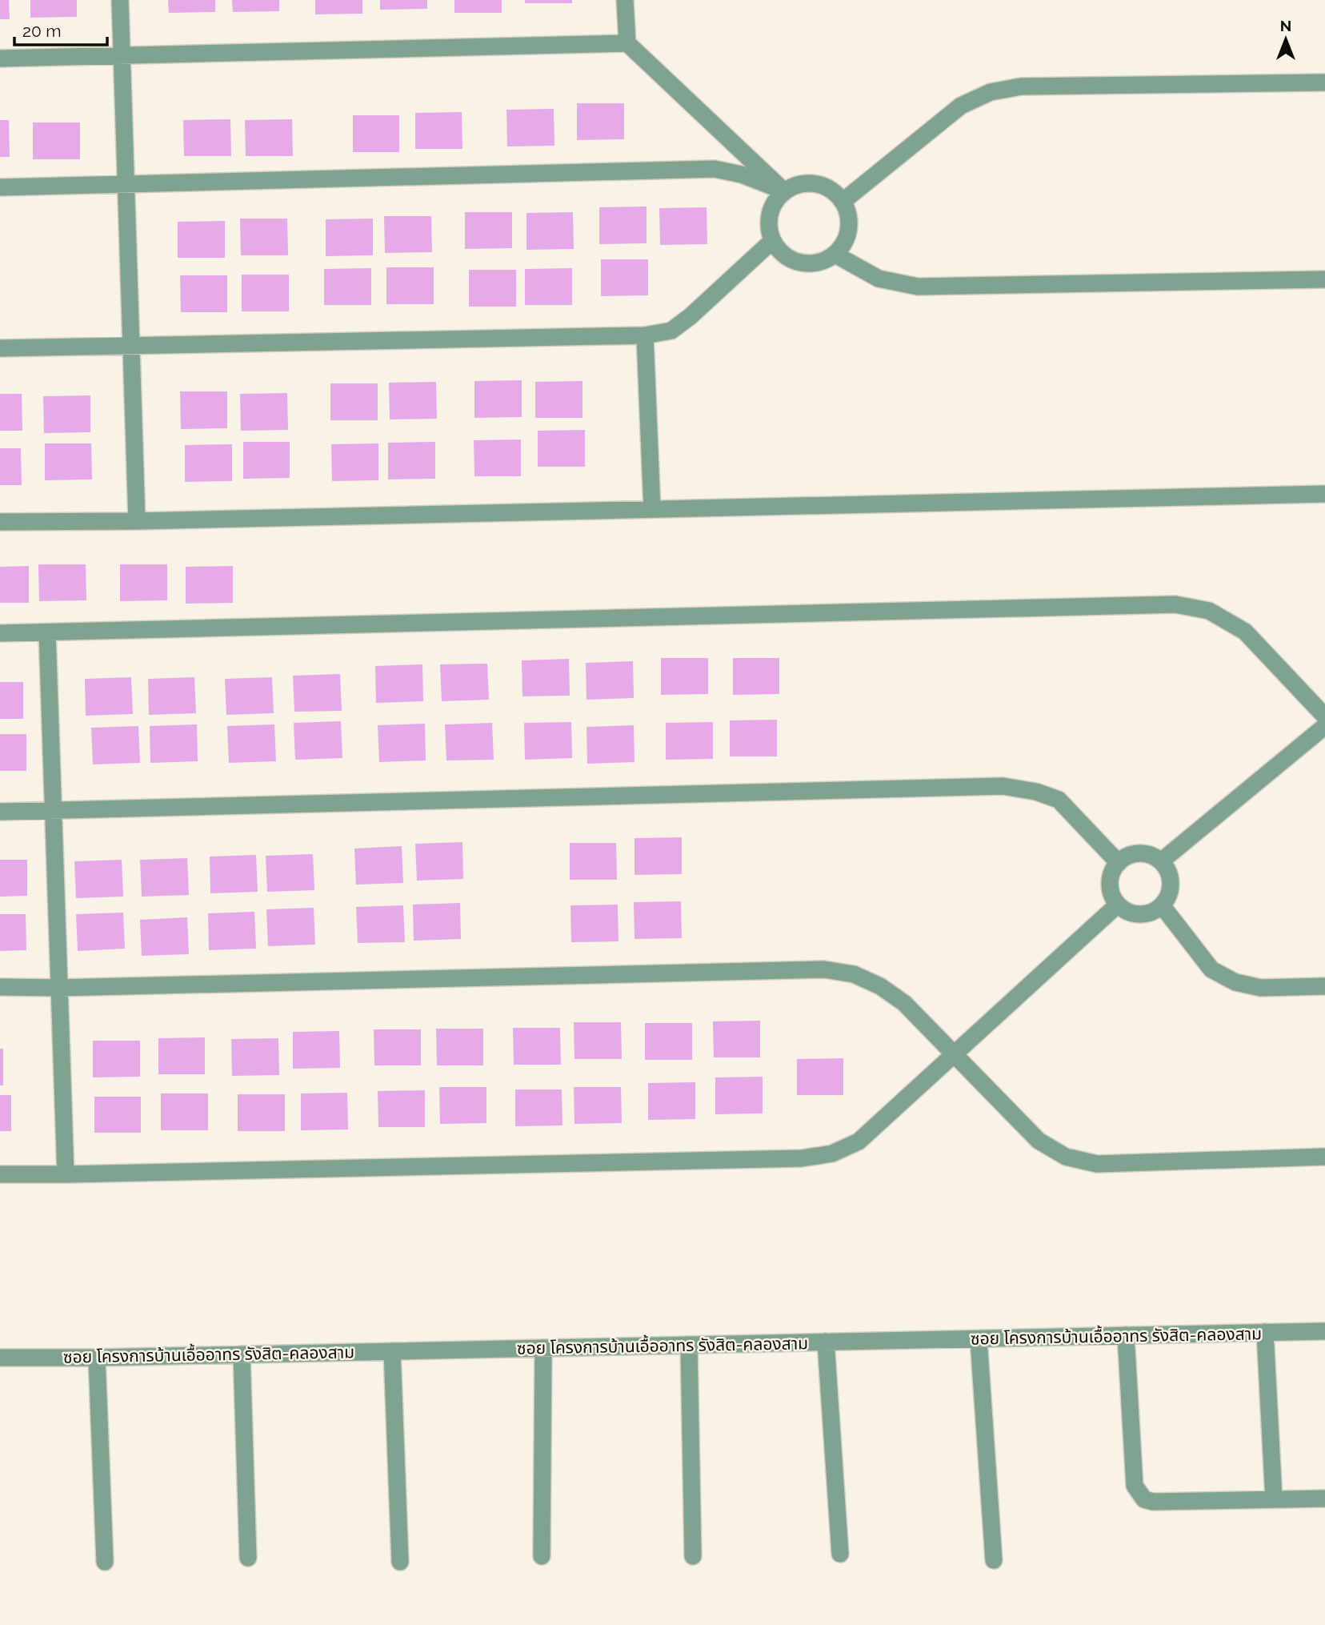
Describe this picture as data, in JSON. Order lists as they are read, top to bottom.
{
  "streets": {
    "street": ["ซอย โครงการบ้านเอื้ออาทร รังสิต-คลองสาม"]
  },
  "scale_bar": "20 m",
  "north": "top"
}
